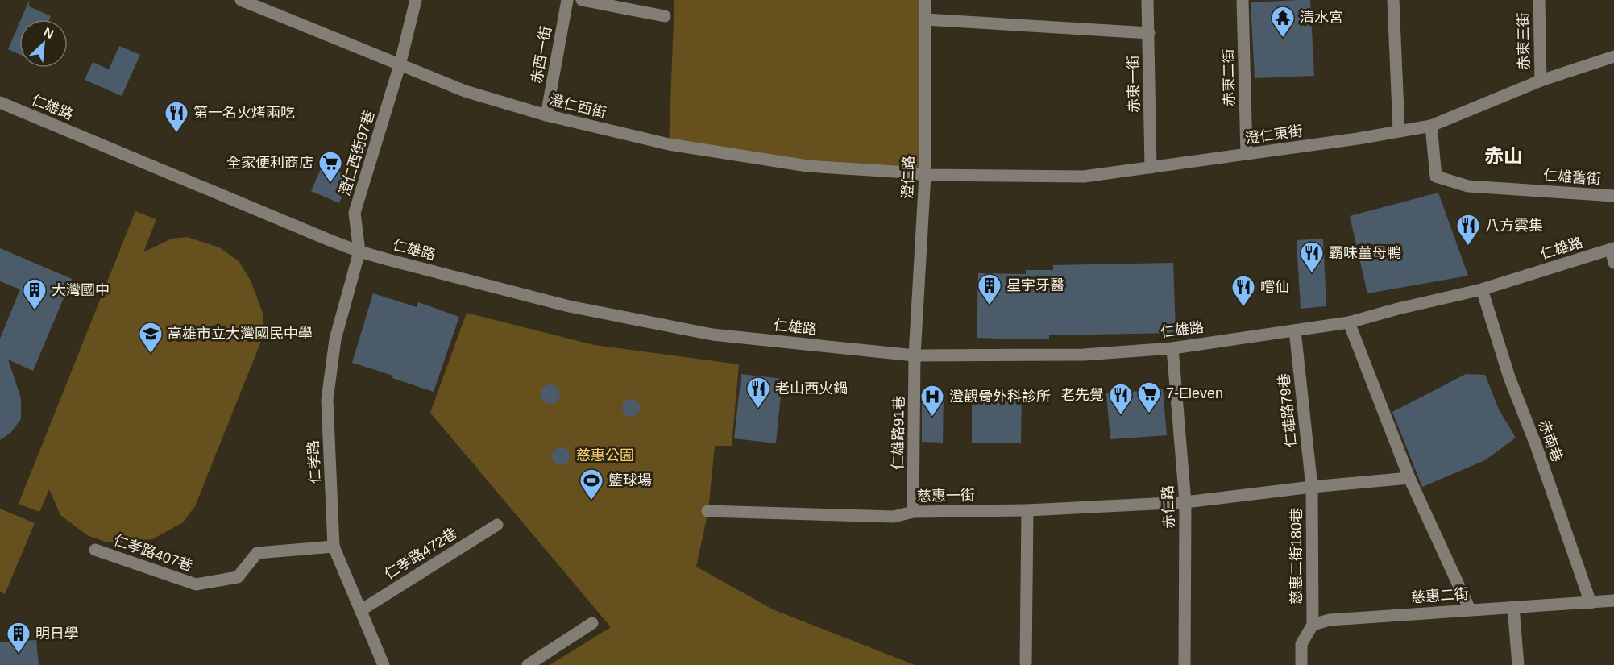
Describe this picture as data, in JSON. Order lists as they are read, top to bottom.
{
  "streets": {
    "street": [
      "赤東三街",
      "赤西一街",
      "赤東二街",
      "赤東一街",
      "澄仁西街",
      "仁雄路",
      "澄仁東街",
      "澄仁西街97巷",
      "澄仁路",
      "仁雄舊街",
      "仁雄路79巷",
      "仁雄路91巷",
      "赤南巷",
      "仁孝路",
      "慈惠一街",
      "赤仁路",
      "仁孝路407巷",
      "仁孝路472巷",
      "慈惠二街180巷",
      "慈惠二街"
    ]
  },
  "crossings": [
    ["赤東三街", "澄仁東街"],
    ["赤西一街", "澄仁西街"],
    ["赤東二街", "澄仁東街"],
    ["赤東一街", "澄仁東街"],
    ["澄仁西街", "澄仁東街"],
    ["澄仁西街", "澄仁西街97巷"],
    ["澄仁西街", "澄仁路"],
    ["仁雄路", "澄仁西街97巷"],
    ["仁雄路", "澄仁路"],
    ["仁雄路", "仁雄路79巷"],
    ["仁雄路", "仁雄路91巷"],
    ["仁雄路", "赤南巷"],
    ["仁雄路", "仁孝路"],
    ["仁雄路", "赤仁路"],
    ["澄仁東街", "澄仁路"],
    ["澄仁東街", "仁雄舊街"],
    ["澄仁西街97巷", "仁孝路"],
    ["澄仁路", "仁雄路91巷"],
    ["仁雄路79巷", "慈惠二街180巷"],
    ["仁雄路91巷", "慈惠一街"],
    ["赤南巷", "慈惠二街"],
    ["仁孝路", "仁孝路407巷"],
    ["仁孝路", "仁孝路472巷"],
    ["慈惠一街", "赤仁路"],
    ["慈惠二街180巷", "慈惠二街"]
  ],
  "districts": ["赤山"],
  "parks": ["慈惠公園"],
  "places": {
    "temple": ["清水宮"],
    "restaurant": [
      "第一名火烤兩吃",
      "八方雲集",
      "霸味薑母鴨",
      "嚐仙",
      "老山西火鍋",
      "老先覺"
    ],
    "supermarket": ["全家便利商店", "7-Eleven"],
    "building": ["星宇牙醫", "大灣國中", "明日學"],
    "school or university": ["高雄市立大灣國民中學"],
    "hospital": ["澄觀骨外科診所"],
    "sports": ["籃球場"]
  },
  "north": "top right"
}
